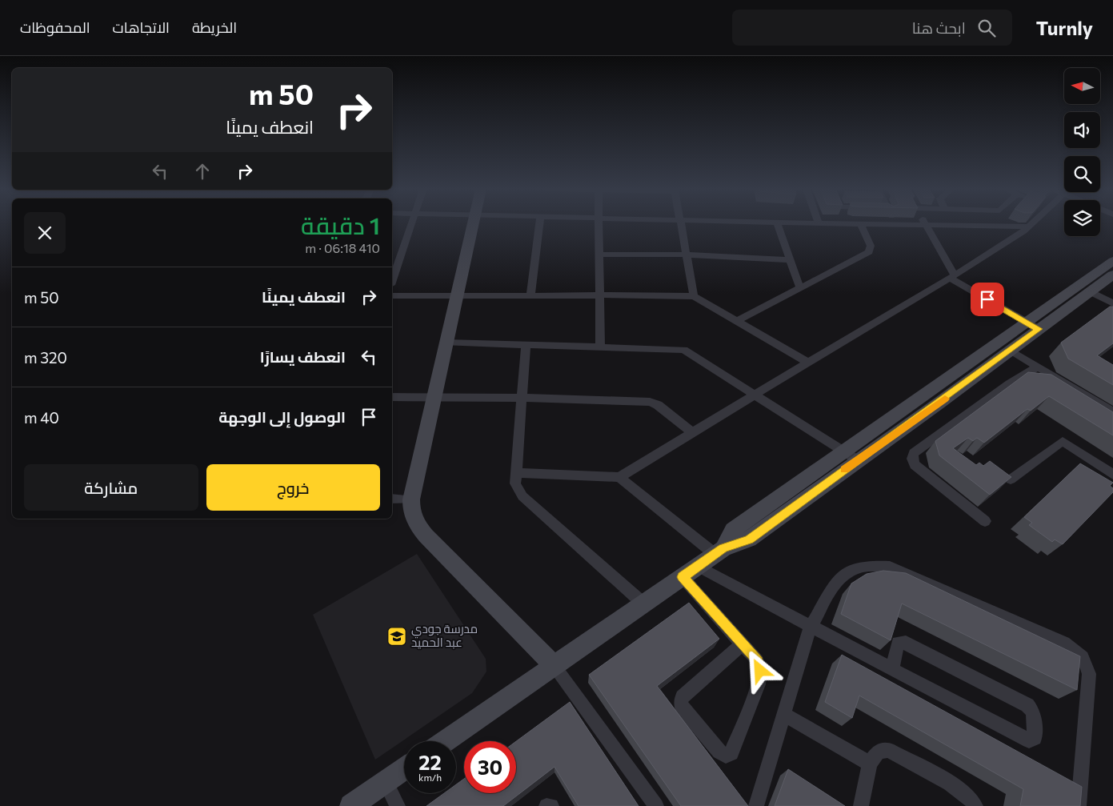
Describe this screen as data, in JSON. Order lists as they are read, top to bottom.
{
  "places": {
    "school or university": ["مدرسة جودي عبد الحميد"]
  },
  "north": "left",
  "page": {
    "header": "Turnly",
    "search": "ابحث هنا",
    "nav": ["الخريطة", "الاتجاهات", "المحفوظات"],
    "turn": ["50 m", "انعطف يمينًا"],
    "heading": ["1 دقيقة", "410 m · 06:18"],
    "list": [
      {
        "name": "انعطف يمينًا",
        "value": "50 m"
      },
      {
        "name": "انعطف يسارًا",
        "value": "320 m"
      },
      {
        "name": "الوصول إلى الوجهة",
        "value": "40 m"
      }
    ],
    "buttons": ["خروج", "مشاركة"],
    "speed": "22 km/h",
    "limit": "30"
  }
}
